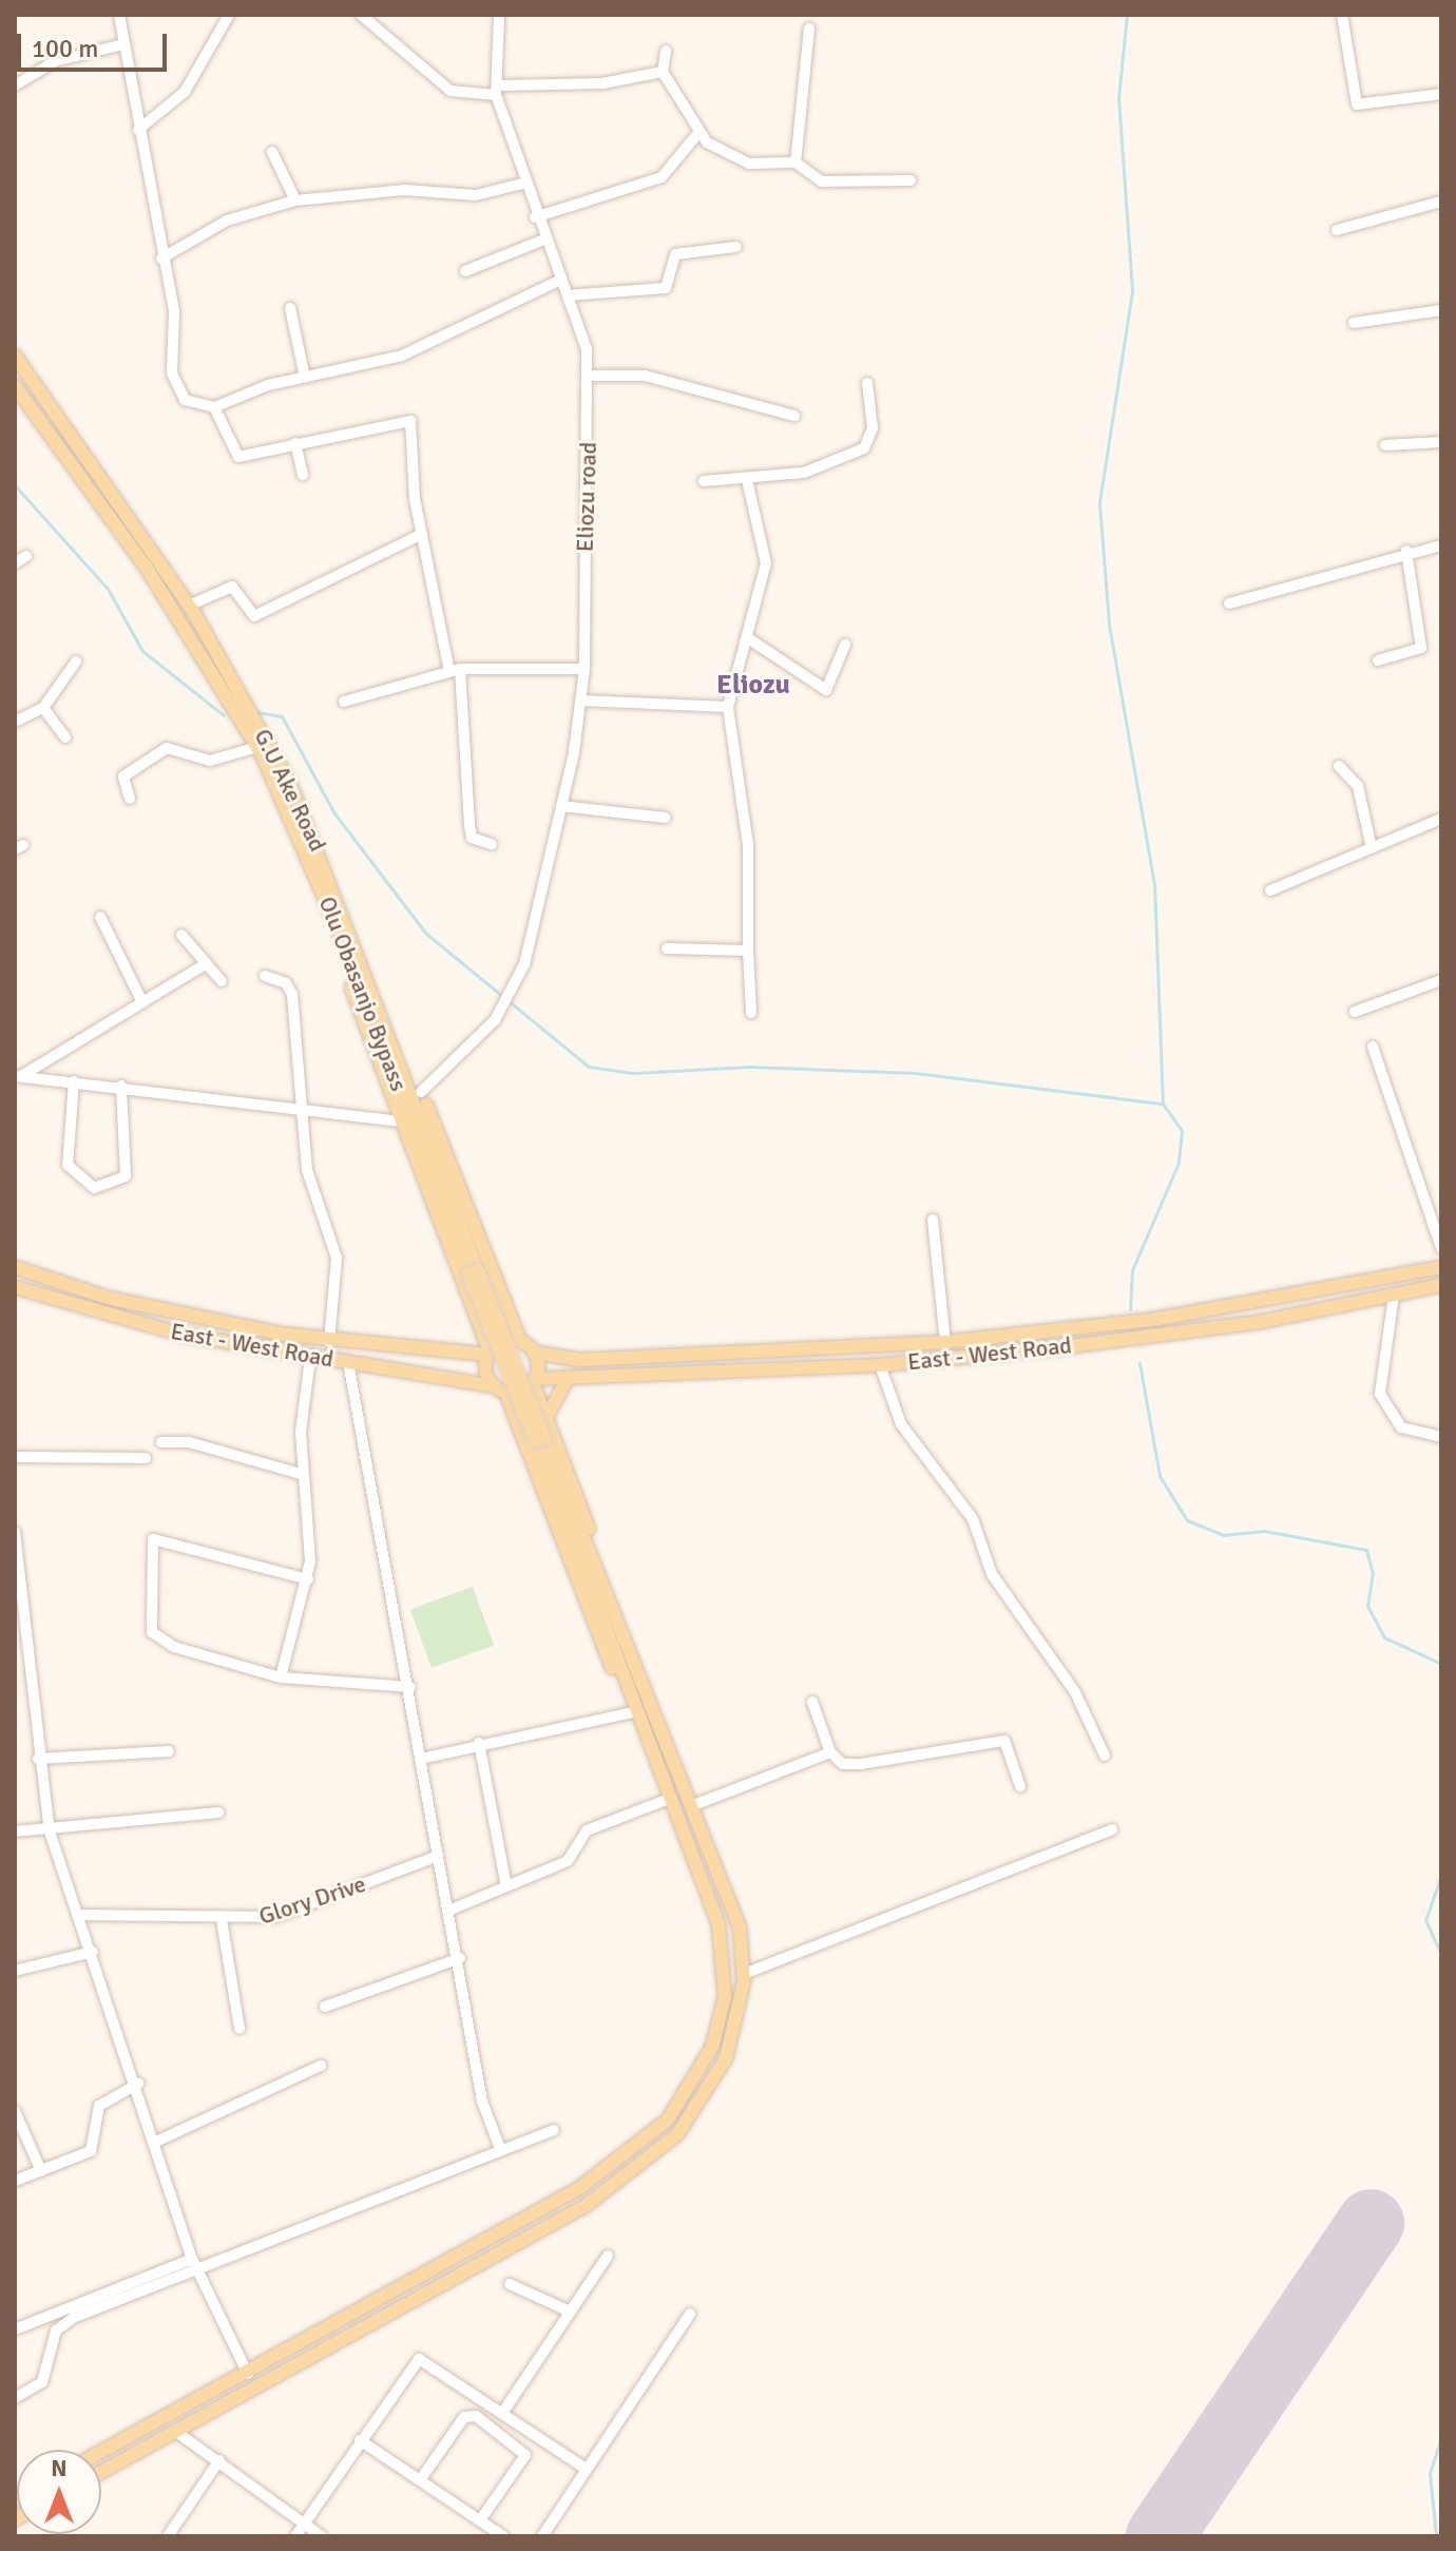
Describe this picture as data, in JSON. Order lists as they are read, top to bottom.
{
  "streets": {
    "main road": ["G.U Ake Road", "Olu Obasanjo Bypass", "East - West Road"],
    "street": ["Eliozu road", "Glory Drive"]
  },
  "crossings": [
    ["G.U Ake Road", "Olu Obasanjo Bypass"]
  ],
  "districts": ["Eliozu"],
  "scale_bar": "100 m",
  "north": "top"
}
